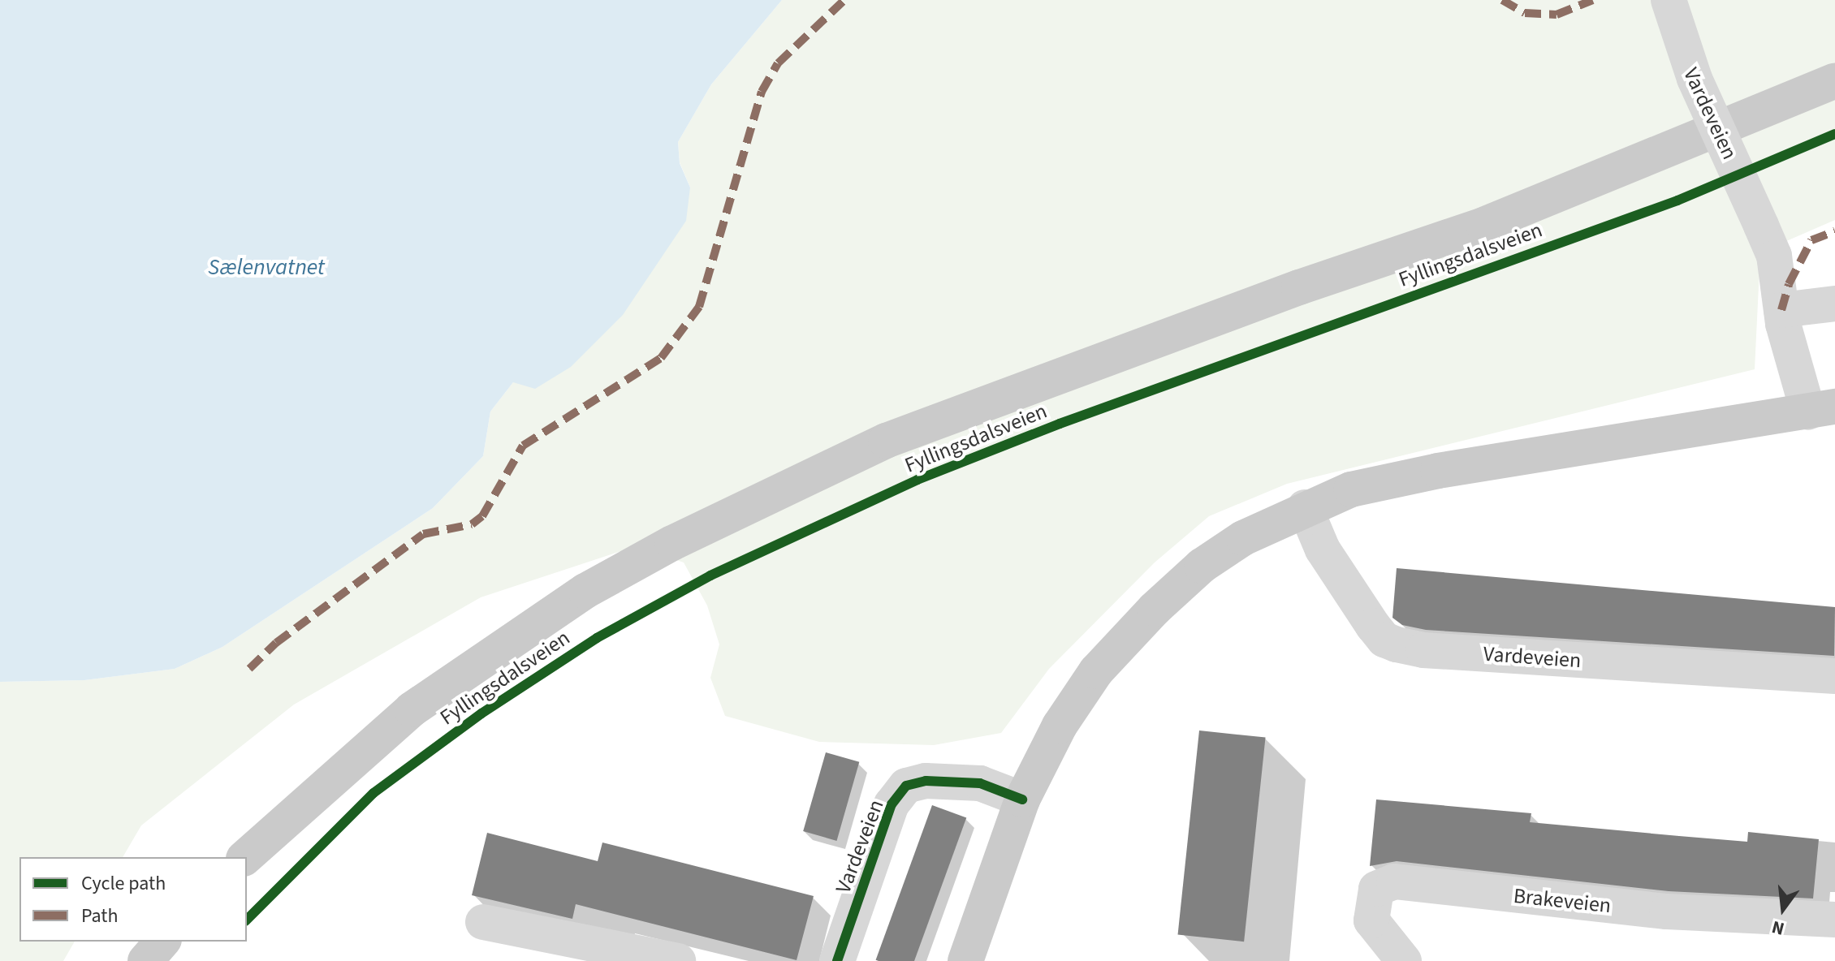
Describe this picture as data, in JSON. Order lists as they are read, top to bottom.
{
  "streets": {
    "main road": ["Vardeveien", "Fyllingsdalsveien"],
    "street": ["Brakeveien"]
  },
  "water": ["Sælenvatnet"],
  "legend": ["Cycle path", "Path"],
  "north": "bottom"
}
